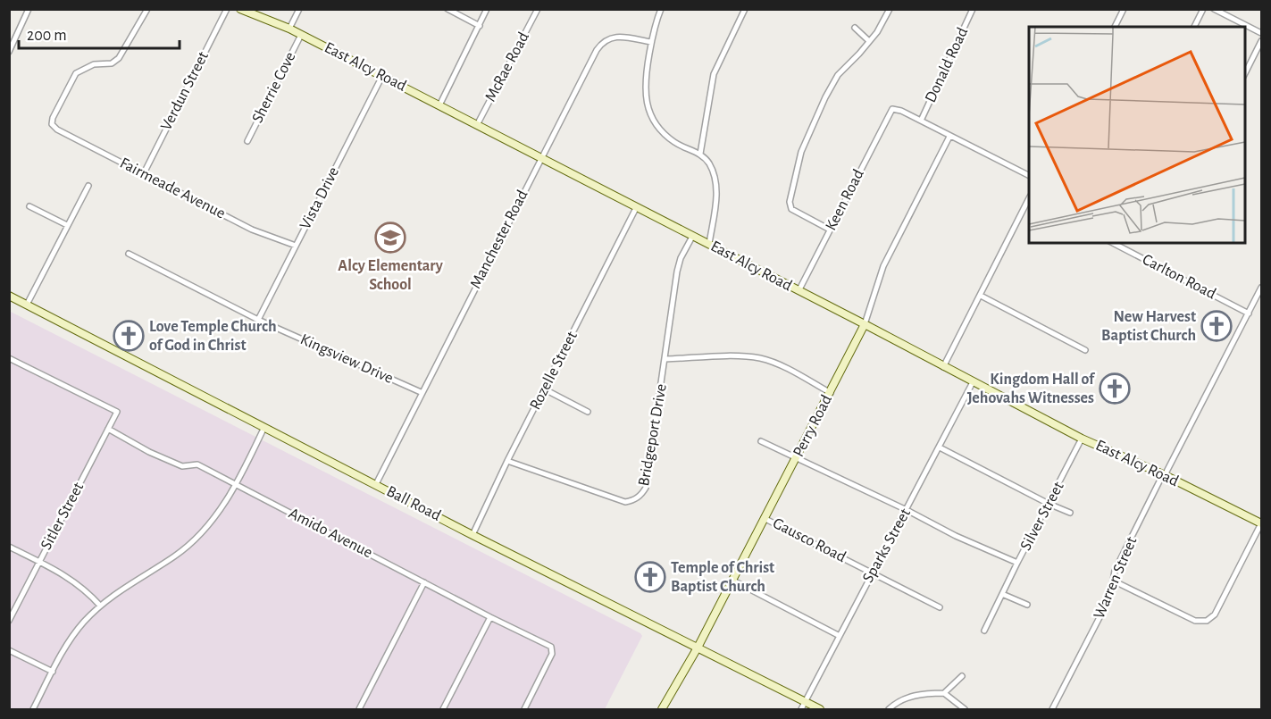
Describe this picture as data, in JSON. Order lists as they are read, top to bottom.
{
  "streets": {
    "street": [
      "Donald Road",
      "East Alcy Road",
      "McRae Road",
      "Sherrie Cove",
      "Verdun Street",
      "Fairmeade Avenue",
      "Vista Drive",
      "Keen Road",
      "Manchester Road",
      "Carlton Road",
      "Kingsview Drive",
      "Rozelle Street",
      "Perry Road",
      "Bridgeport Drive",
      "Ball Road",
      "Sitler Street",
      "Silver Street",
      "Amido Avenue",
      "Gausco Road",
      "Sparks Street",
      "Warren Street"
    ]
  },
  "crossings": [
    ["Donald Road", "Keen Road"],
    ["East Alcy Road", "McRae Road"],
    ["East Alcy Road", "Sherrie Cove"],
    ["East Alcy Road", "Vista Drive"],
    ["East Alcy Road", "Keen Road"],
    ["East Alcy Road", "Manchester Road"],
    ["East Alcy Road", "Rozelle Street"],
    ["East Alcy Road", "Perry Road"],
    ["East Alcy Road", "Bridgeport Drive"],
    ["East Alcy Road", "Silver Street"],
    ["East Alcy Road", "Sparks Street"],
    ["East Alcy Road", "Warren Street"],
    ["Verdun Street", "Fairmeade Avenue"],
    ["Fairmeade Avenue", "Vista Drive"],
    ["Vista Drive", "Kingsview Drive"],
    ["Manchester Road", "Kingsview Drive"],
    ["Manchester Road", "Ball Road"],
    ["Carlton Road", "Warren Street"],
    ["Rozelle Street", "Bridgeport Drive"],
    ["Rozelle Street", "Ball Road"],
    ["Perry Road", "Ball Road"],
    ["Perry Road", "Gausco Road"],
    ["Ball Road", "Sparks Street"],
    ["Sitler Street", "Amido Avenue"],
    ["Gausco Road", "Sparks Street"]
  ],
  "places": {
    "school or university": ["Alcy Elementary School"],
    "church": [
      "New Harvest Baptist Church",
      "Love Temple Church of God in Christ",
      "Kingdom Hall of Jehovahs Witnesses",
      "Temple of Christ Baptist Church"
    ]
  },
  "scale_bar": "200 m"
}
